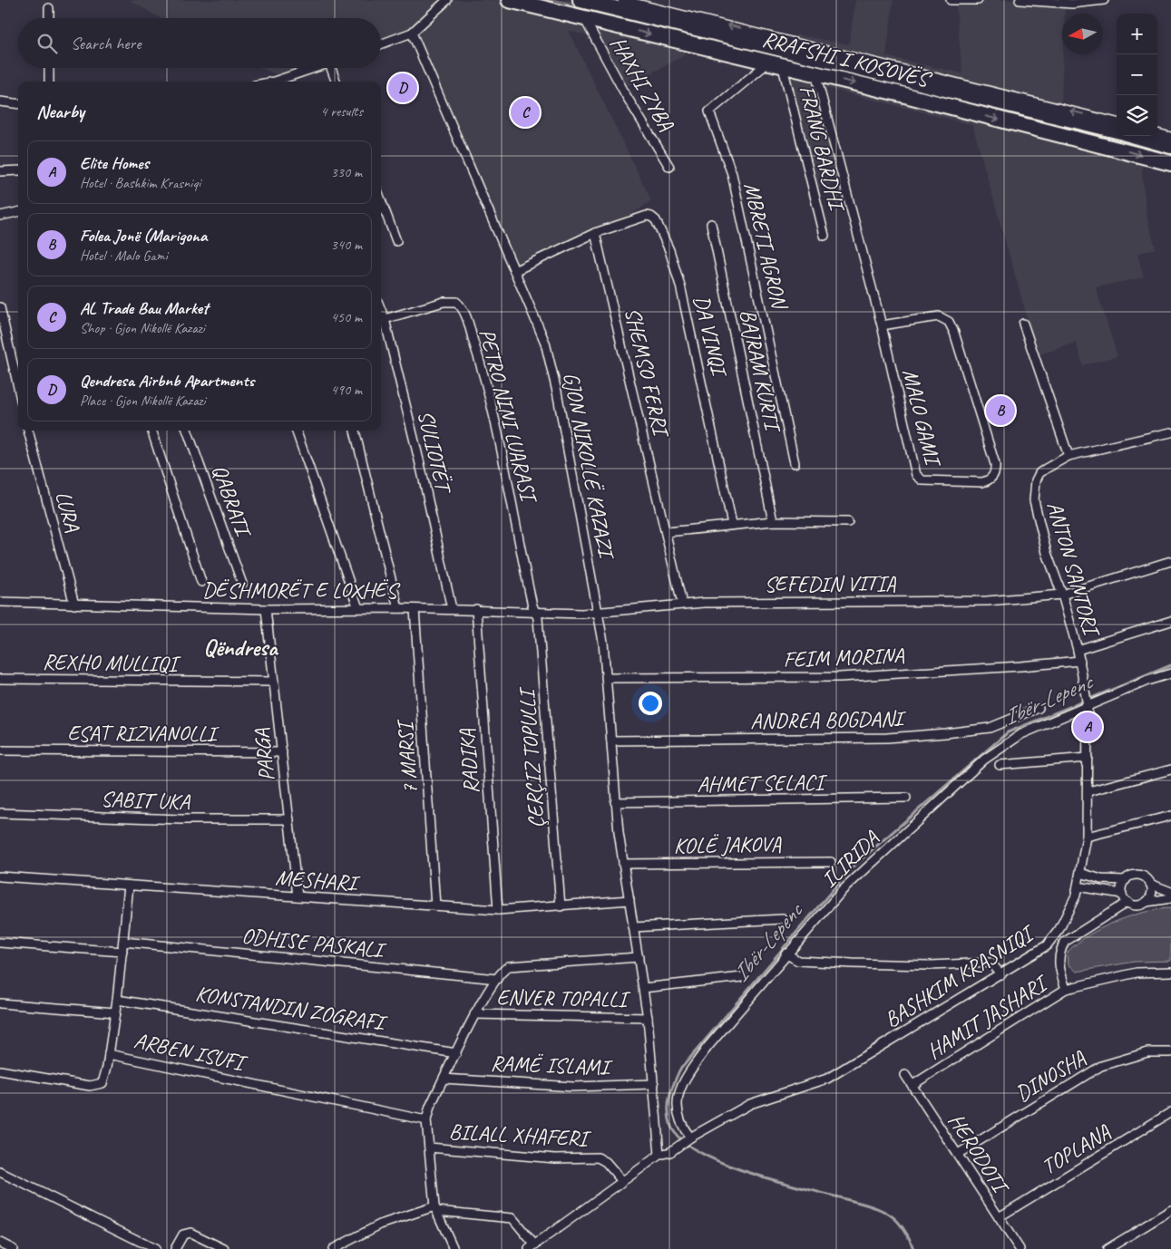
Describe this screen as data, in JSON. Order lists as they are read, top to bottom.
{
  "streets": {
    "highway": ["RRAFSHI I KOSOVËS"],
    "street": [
      "HAXHI ZYBA",
      "FRANG BARDHI",
      "MBRETI AGRON",
      "DA VINQI",
      "BAJRAM KURTI",
      "SHEMSO FERRI",
      "PETRO NINI LUARASI",
      "MALO GAMI",
      "SULIOTËT",
      "GJON NIKOLLË KAZAZI",
      "QABRATI",
      "LURA",
      "ANTON SANTORI",
      "SEFEDIN VITIA",
      "DËSHMORËT E LOXHËS",
      "FEIM MORINA",
      "REXHO MULLIQI",
      "ANDREA BOGDANI",
      "ESAT RIZVANOLLI",
      "PARGA",
      "7 MARSI",
      "ÇERÇIZ TOPULLI",
      "RADIKA",
      "AHMET SELACI",
      "SABIT UKA",
      "KOLË JAKOVA",
      "ILIRIDA",
      "MESHARI",
      "ODHISE PASKALI",
      "BASHKIM KRASNIQI",
      "ENVER TOPALLI",
      "KONSTANDIN ZOGRAFI",
      "HAMIT JASHARI",
      "ARBEN ISUFI",
      "RAMË ISLAMI",
      "DINOSHA",
      "BILALL XHAFERI",
      "TOPLANA",
      "HERODOTI"
    ]
  },
  "crossings": [
    ["RRAFSHI I KOSOVËS", "HAXHI ZYBA"],
    ["RRAFSHI I KOSOVËS", "FRANG BARDHI"],
    ["RRAFSHI I KOSOVËS", "MBRETI AGRON"],
    ["RRAFSHI I KOSOVËS", "MALO GAMI"],
    ["DA VINQI", "SHEMSO FERRI"],
    ["SHEMSO FERRI", "SEFEDIN VITIA"],
    ["PETRO NINI LUARASI", "SULIOTËT"],
    ["PETRO NINI LUARASI", "DËSHMORËT E LOXHËS"],
    ["PETRO NINI LUARASI", "ÇERÇIZ TOPULLI"],
    ["SULIOTËT", "DËSHMORËT E LOXHËS"],
    ["GJON NIKOLLË KAZAZI", "SEFEDIN VITIA"],
    ["GJON NIKOLLË KAZAZI", "DËSHMORËT E LOXHËS"],
    ["GJON NIKOLLË KAZAZI", "FEIM MORINA"],
    ["GJON NIKOLLË KAZAZI", "ANDREA BOGDANI"],
    ["GJON NIKOLLË KAZAZI", "AHMET SELACI"],
    ["GJON NIKOLLË KAZAZI", "KOLË JAKOVA"],
    ["GJON NIKOLLË KAZAZI", "MESHARI"],
    ["GJON NIKOLLË KAZAZI", "ENVER TOPALLI"],
    ["GJON NIKOLLË KAZAZI", "RAMË ISLAMI"],
    ["LURA", "DËSHMORËT E LOXHËS"],
    ["ANTON SANTORI", "SEFEDIN VITIA"],
    ["ANTON SANTORI", "FEIM MORINA"],
    ["ANTON SANTORI", "ILIRIDA"],
    ["ANTON SANTORI", "BASHKIM KRASNIQI"],
    ["SEFEDIN VITIA", "DËSHMORËT E LOXHËS"],
    ["DËSHMORËT E LOXHËS", "PARGA"],
    ["DËSHMORËT E LOXHËS", "7 MARSI"],
    ["DËSHMORËT E LOXHËS", "ÇERÇIZ TOPULLI"],
    ["DËSHMORËT E LOXHËS", "RADIKA"],
    ["REXHO MULLIQI", "PARGA"],
    ["ESAT RIZVANOLLI", "PARGA"],
    ["PARGA", "SABIT UKA"],
    ["PARGA", "MESHARI"],
    ["7 MARSI", "MESHARI"],
    ["ÇERÇIZ TOPULLI", "MESHARI"],
    ["RADIKA", "MESHARI"],
    ["ILIRIDA", "BASHKIM KRASNIQI"],
    ["MESHARI", "ARBEN ISUFI"],
    ["ODHISE PASKALI", "ARBEN ISUFI"],
    ["KONSTANDIN ZOGRAFI", "ARBEN ISUFI"],
    ["HAMIT JASHARI", "HERODOTI"],
    ["DINOSHA", "HERODOTI"],
    ["TOPLANA", "HERODOTI"]
  ],
  "districts": ["Qëndresa"],
  "water": ["Ibër-Lepenc"],
  "north": "left",
  "page": {
    "map_buttons": ["+", "−"],
    "search": "Search here",
    "pins": [
      "D",
      "C",
      "B",
      "A"
    ],
    "heading": ["Nearby", "4 results"],
    "list": [
      {
        "mark": "A",
        "name": "Elite Homes",
        "note": "Hotel · Bashkim Krasniqi",
        "value": "330 m"
      },
      {
        "mark": "B",
        "name": "Folea Jonë (Marigona",
        "note": "Hotel · Malo Gami",
        "value": "340 m"
      },
      {
        "mark": "C",
        "name": "AL Trade Bau Market",
        "note": "Shop · Gjon Nikollë Kazazi",
        "value": "450 m"
      },
      {
        "mark": "D",
        "name": "Qendresa Airbnb Apartments",
        "note": "Place · Gjon Nikollë Kazazi",
        "value": "490 m"
      }
    ]
  }
}
